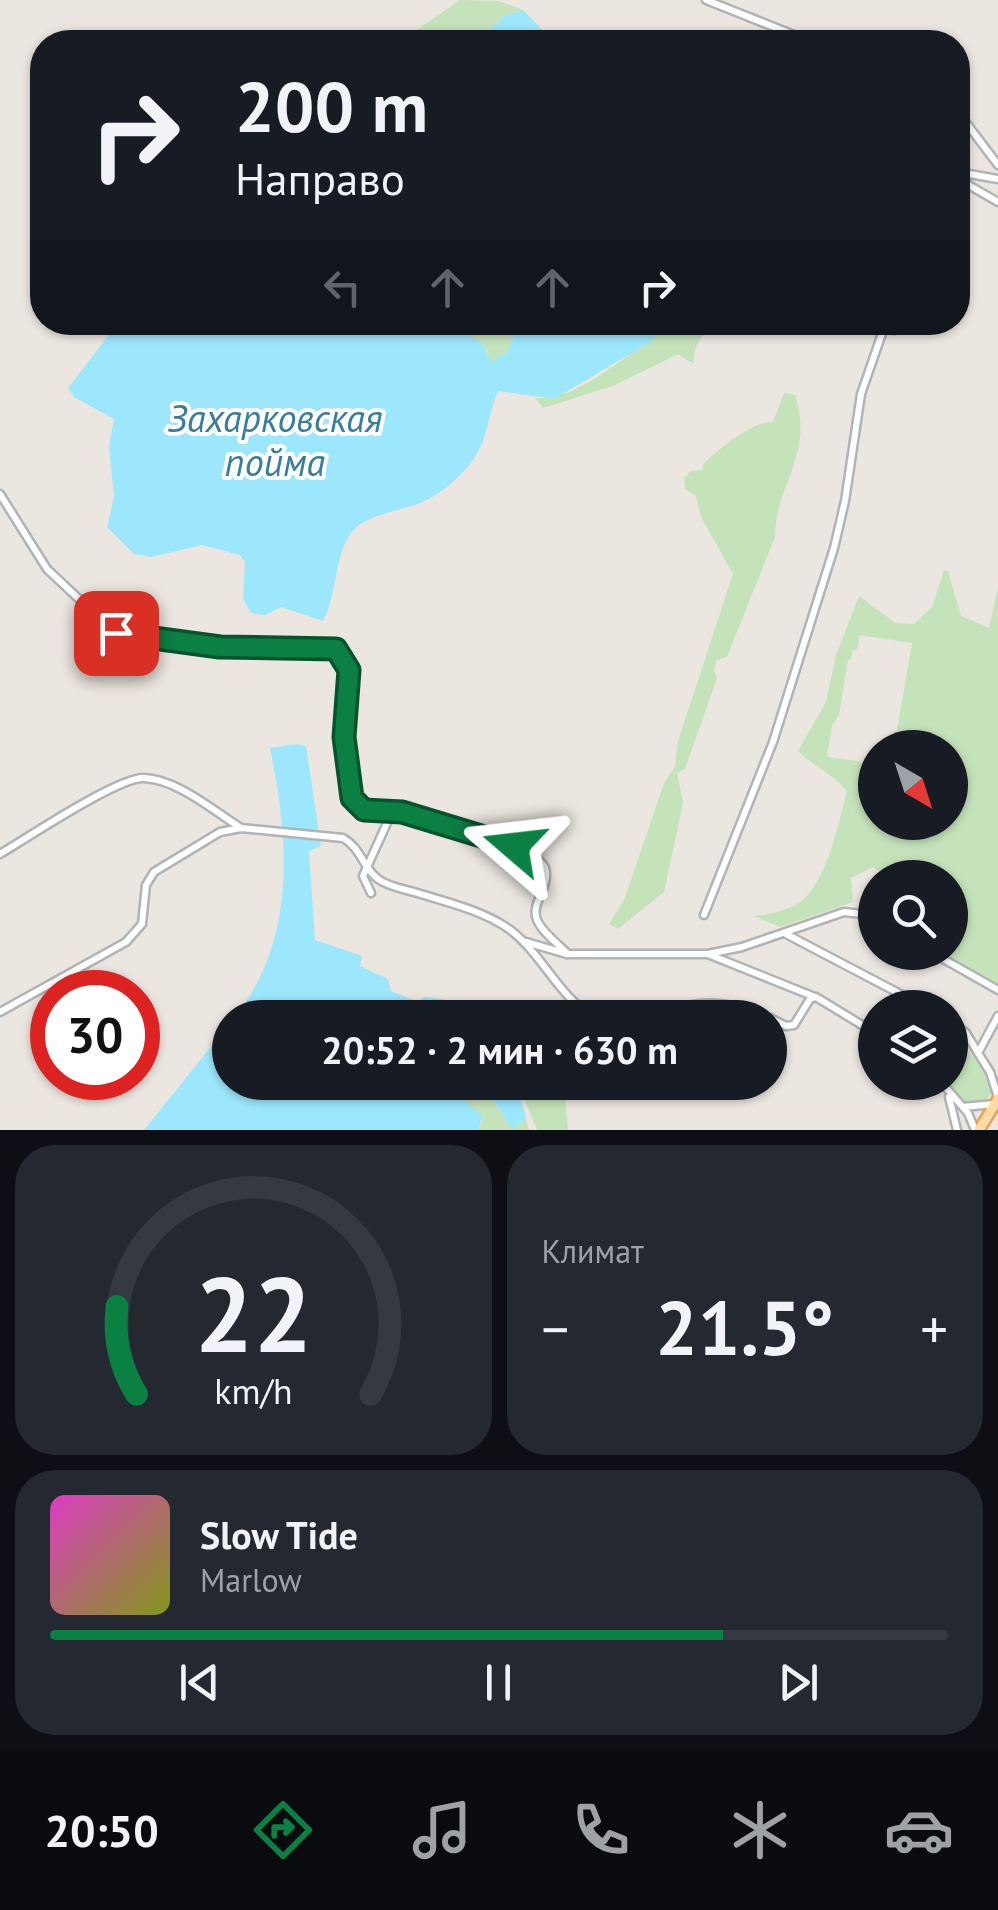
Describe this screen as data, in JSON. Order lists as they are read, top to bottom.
{
  "water": ["Захарковская пойма"],
  "north": "bottom right",
  "page": {
    "turn": ["200 m", "Направо"],
    "limit": "30",
    "trip": "20:52 · 2 мин · 630 m",
    "tile": "Климат",
    "heat": ["−", "21.5°", "+"],
    "song": ["Slow Tide", "Marlow"],
    "tabs": "20:50",
    "gauge": ["22", "km/h"]
  }
}
